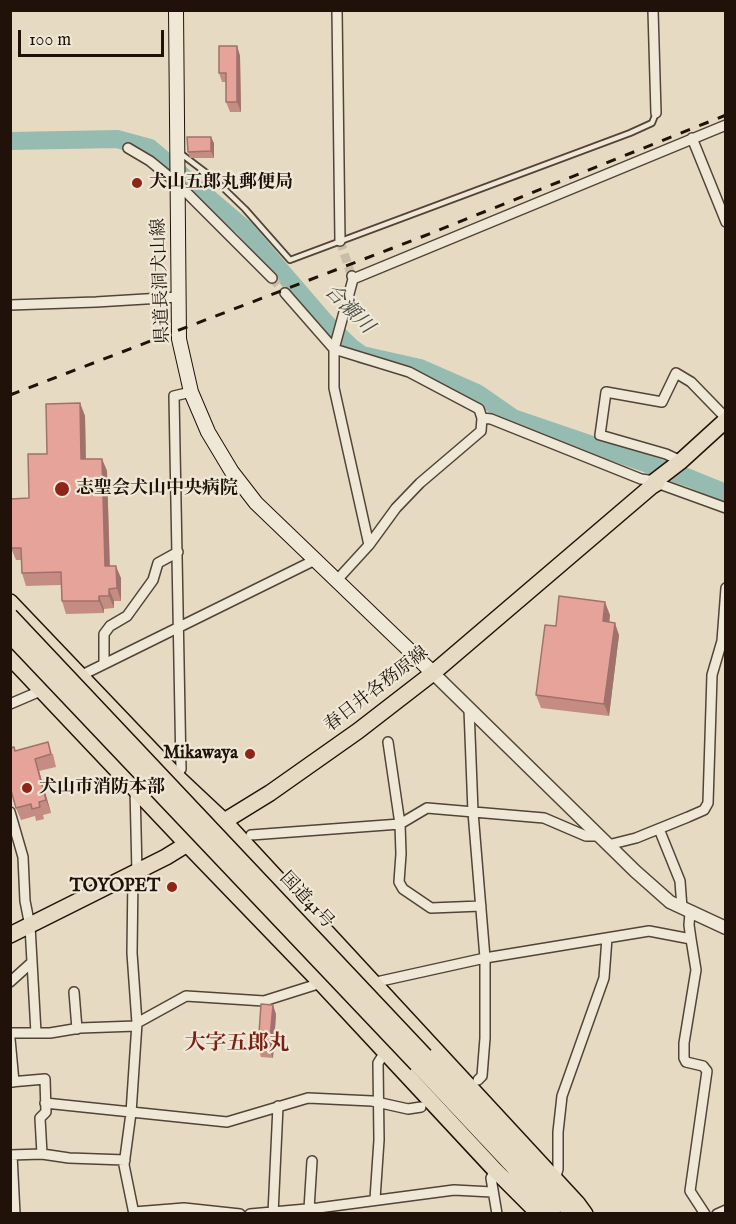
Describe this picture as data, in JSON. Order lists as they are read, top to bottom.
{
  "streets": {
    "main road": ["県道長洞犬山線", "春日井各務原線", "国道41号"]
  },
  "crossings": [
    ["県道長洞犬山線", "春日井各務原線"]
  ],
  "districts": ["大字五郎丸"],
  "water": ["合瀬川"],
  "places": [
    "犬山五郎丸郵便局",
    "志聖会犬山中央病院",
    "Mikawaya",
    "犬山市消防本部",
    "TOYOPET"
  ],
  "scale_bar": "100 m"
}
